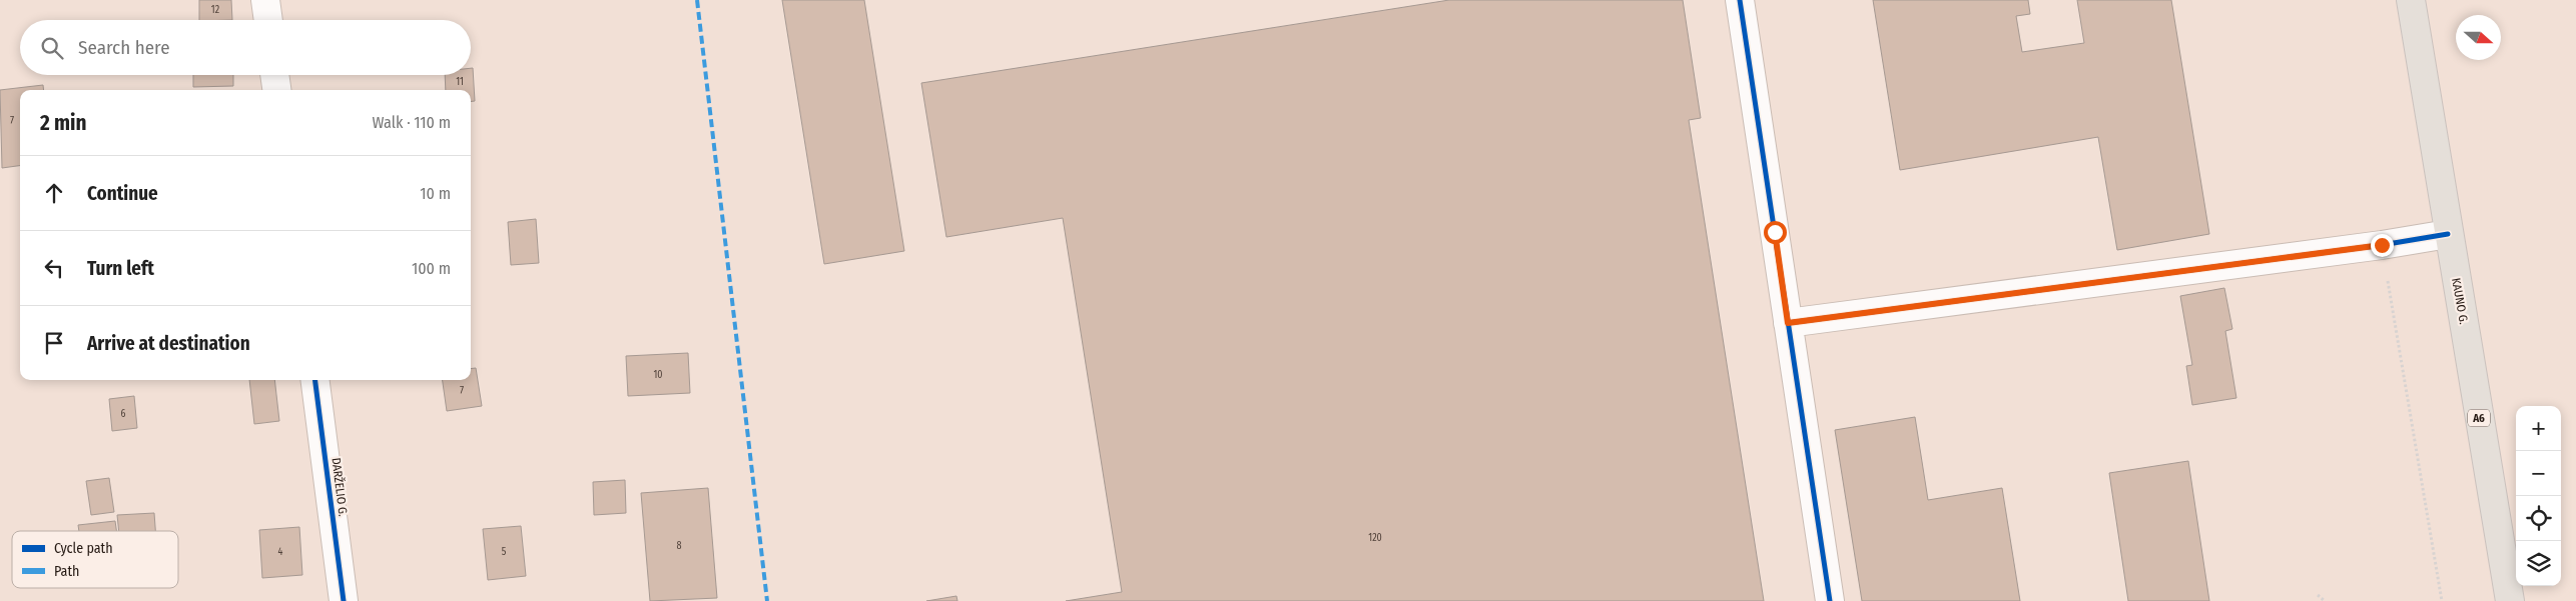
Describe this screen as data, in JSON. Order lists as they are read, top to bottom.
{
  "streets": {
    "main road": ["KAUNO G.", "A6"],
    "street": ["DARŽELIO G."]
  },
  "house_numbers": [
    "12",
    "11",
    "7",
    "10",
    "7",
    "6",
    "120",
    "8",
    "4",
    "5"
  ],
  "legend": ["Cycle path", "Path"],
  "north": "right",
  "page": {
    "search": "Search here",
    "heading": ["2 min", "Walk · 110 m"],
    "list": [
      ["Continue", "10 m"],
      ["Turn left", "100 m"],
      "Arrive at destination"
    ],
    "map_buttons": ["+", "−"]
  }
}
